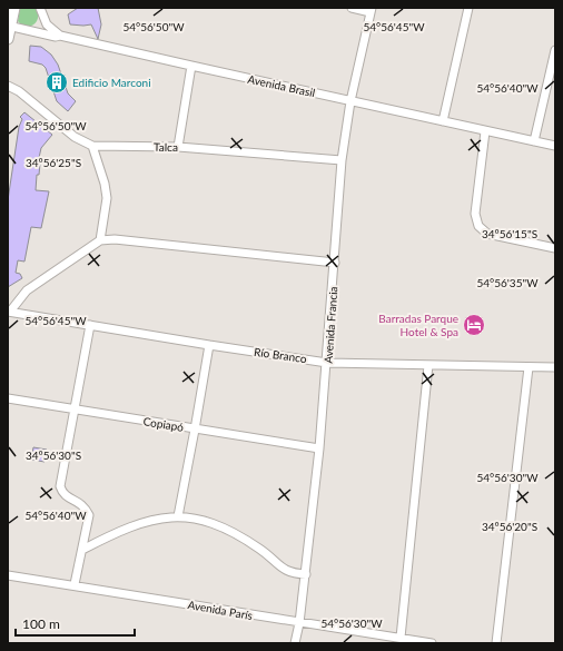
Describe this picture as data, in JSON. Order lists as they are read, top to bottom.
{
  "streets": {
    "street": [
      "Avenida Brasil",
      "Talca",
      "Avenida Francia",
      "Río Branco",
      "Copiapó",
      "Avenida París"
    ]
  },
  "crossings": [
    ["Avenida Brasil", "Avenida Francia"],
    ["Talca", "Avenida Francia"],
    ["Avenida Francia", "Río Branco"],
    ["Avenida Francia", "Copiapó"],
    ["Avenida Francia", "Avenida París"]
  ],
  "places": {
    "building": ["Edificio Marconi"],
    "hotel": ["Barradas Parque Hotel & Spa"]
  },
  "scale_bar": "100 m",
  "coordinates": [
    "54°56'50\"W",
    "54°56'45\"W",
    "54°56'40\"W",
    "34°56'25\"S",
    "34°56'15\"S",
    "54°56'35\"W",
    "34°56'30\"S",
    "54°56'30\"W",
    "34°56'20\"S"
  ]
}
